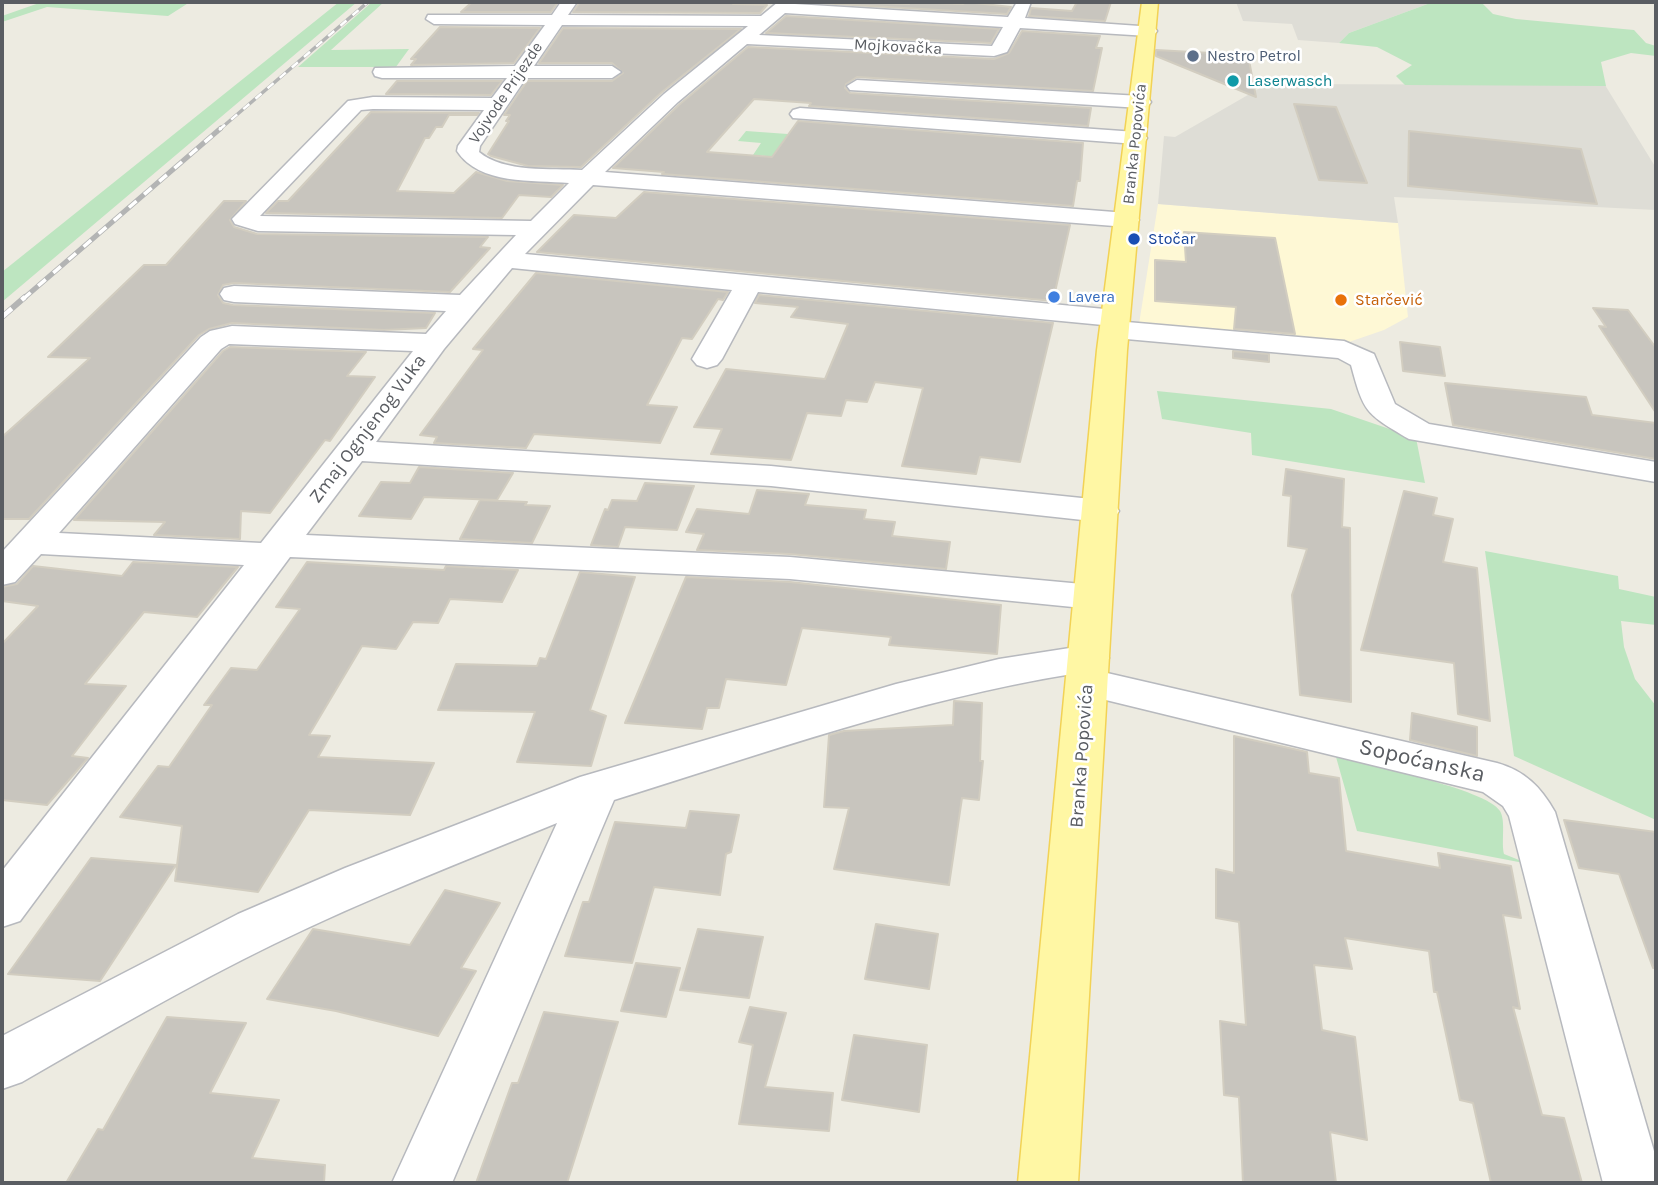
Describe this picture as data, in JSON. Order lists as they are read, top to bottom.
{
  "streets": {
    "main road": ["Branka Popovića"],
    "street": [
      "Mojkovačka",
      "Vojvode Prijezde",
      "Zmaj Ognjenog Vuka",
      "Sopoćanska"
    ]
  },
  "crossings": [
    ["Mojkovačka", "Zmaj Ognjenog Vuka"],
    ["Vojvode Prijezde", "Zmaj Ognjenog Vuka"],
    ["Branka Popovića", "Sopoćanska"]
  ],
  "places": [
    "Nestro Petrol",
    "Laserwasch",
    "Stočar",
    "Lavera",
    "Starčević"
  ]
}
